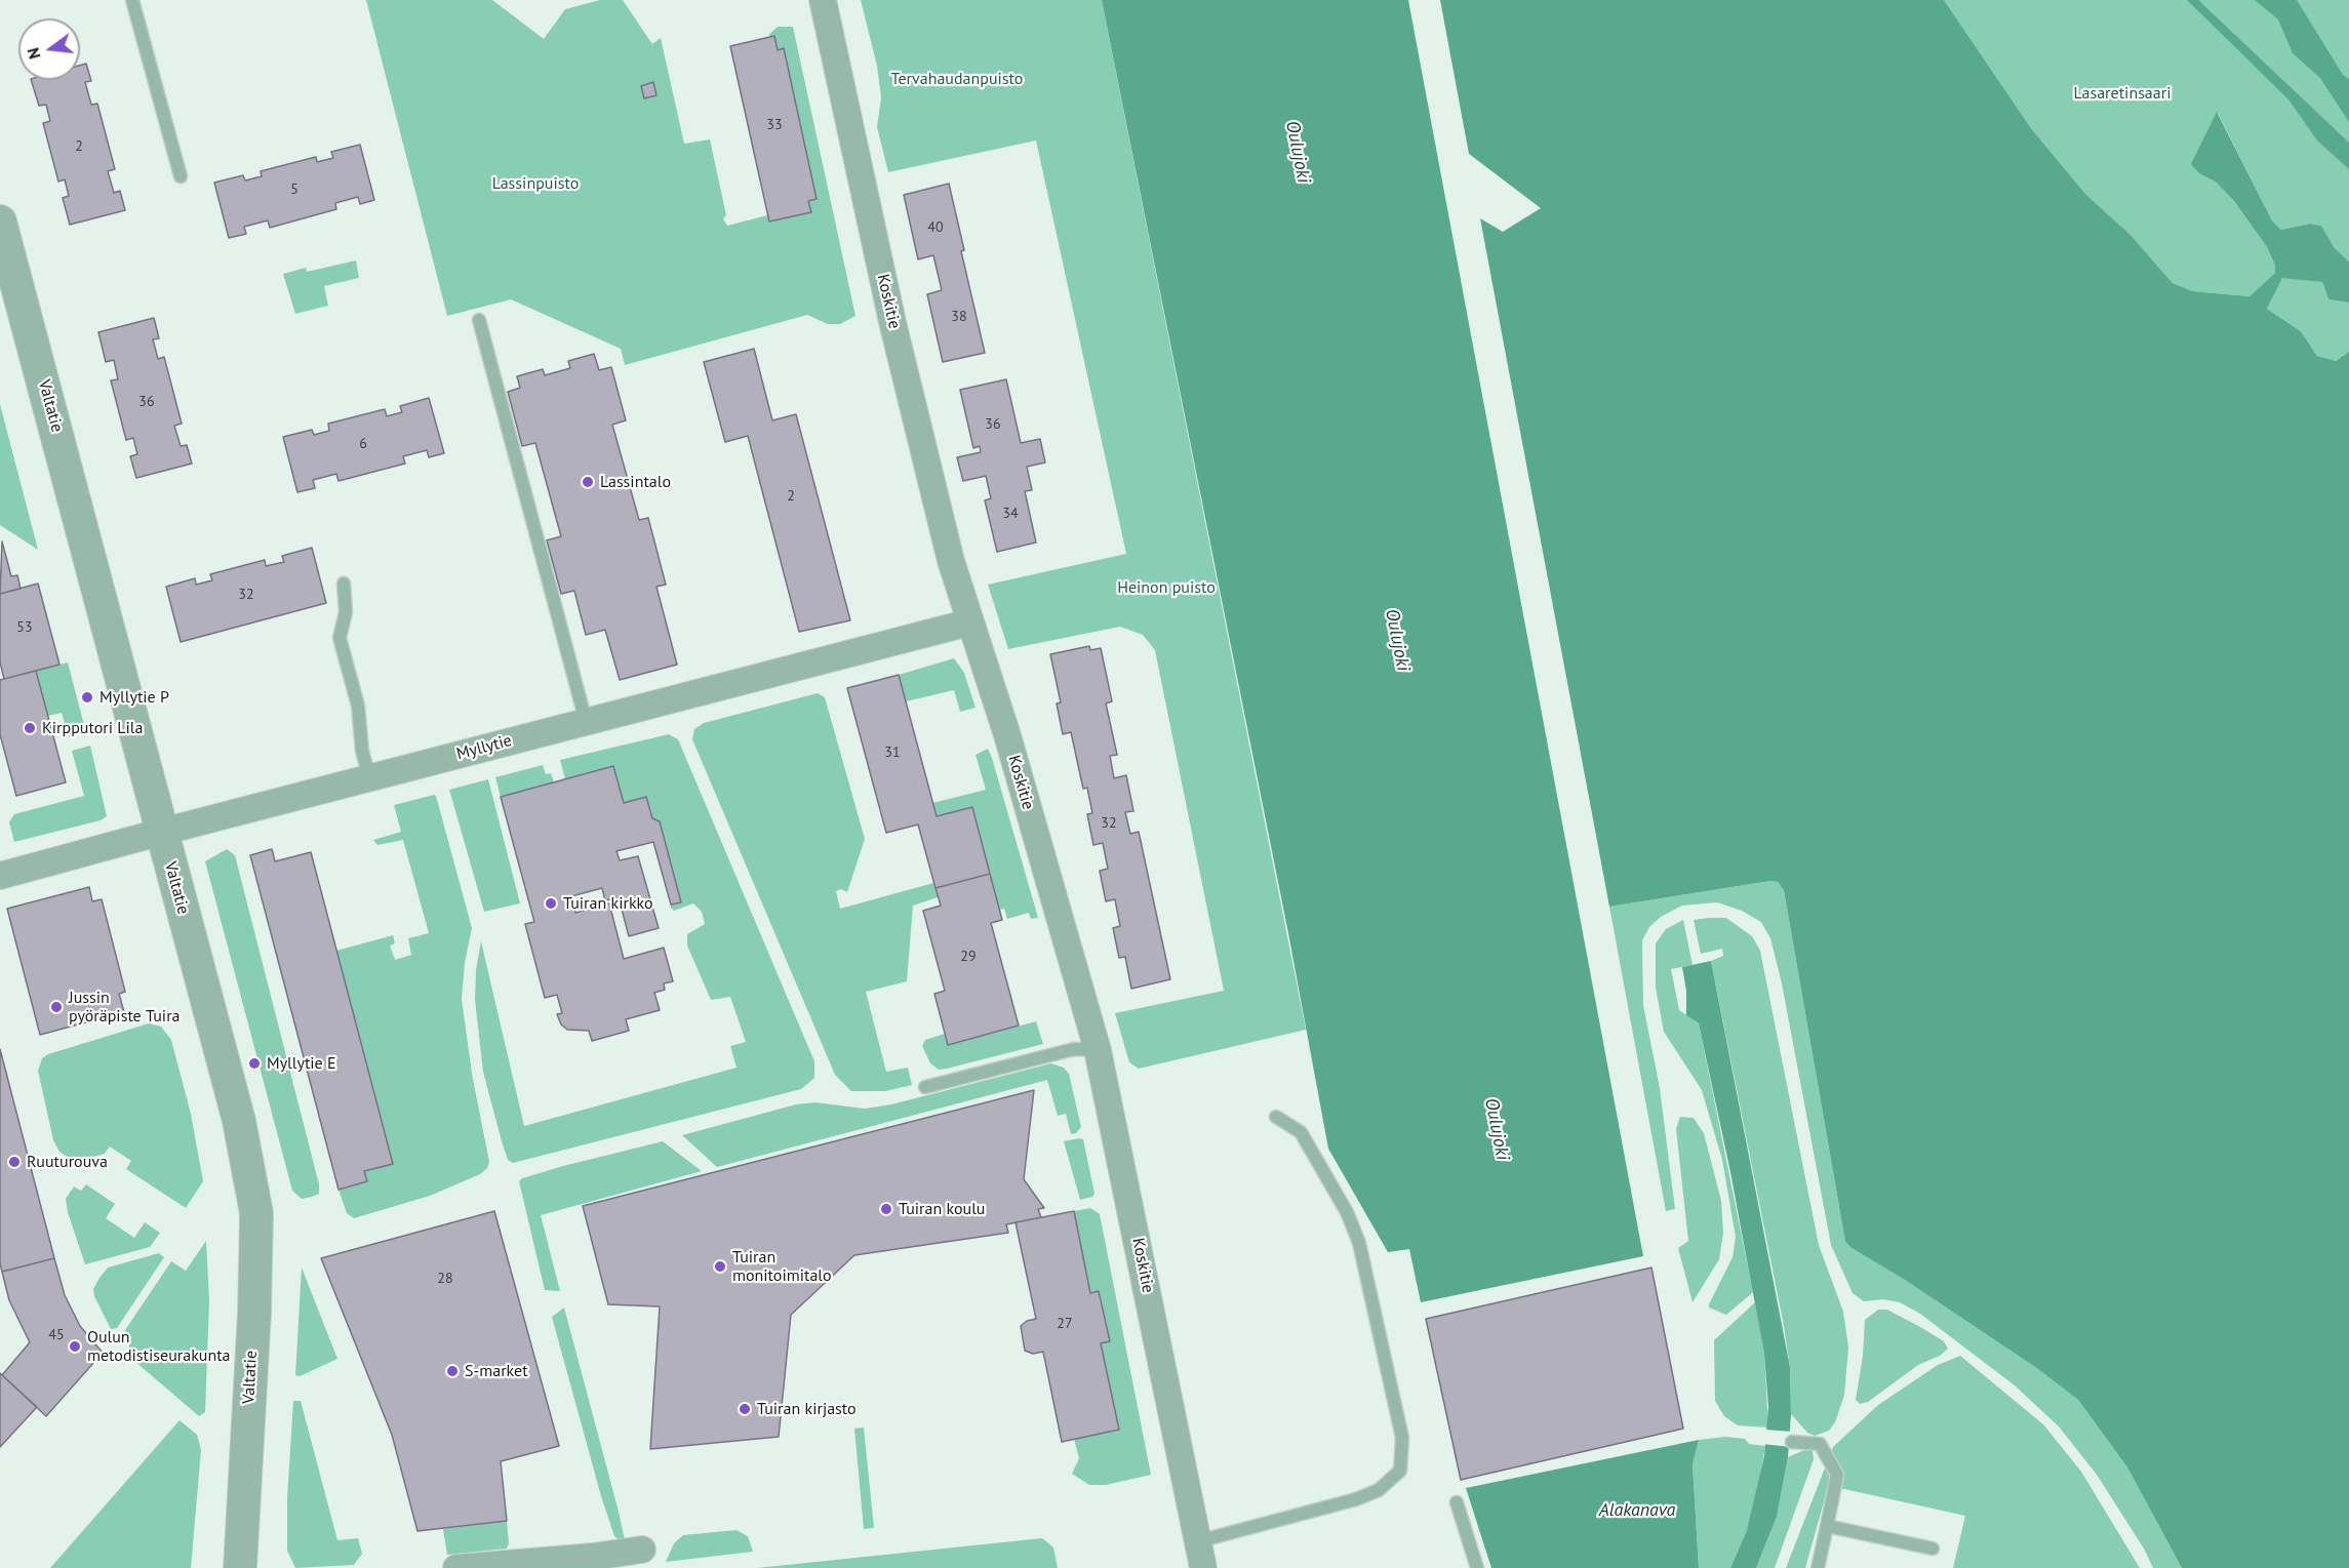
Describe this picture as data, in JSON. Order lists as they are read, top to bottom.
{
  "streets": {
    "street": ["Koskitie", "Valtatie", "Myllytie"]
  },
  "crossings": [
    ["Koskitie", "Myllytie"],
    ["Valtatie", "Myllytie"]
  ],
  "water": ["Oulujoki", "Alakanava"],
  "parks": [
    "Tervahaudanpuisto",
    "Lasaretinsaari",
    "Lassinpuisto",
    "Heinon puisto"
  ],
  "places": [
    "Lassintalo",
    "Myllytie P",
    "Kirpputori Lila",
    "Tuiran kirkko",
    "Jussin pyöräpiste Tuira",
    "Myllytie E",
    "Ruuturouva",
    "Tuiran koulu",
    "Tuiran monitoimitalo",
    "Oulun metodistiseurakunta",
    "S-market",
    "Tuiran kirjasto"
  ],
  "house_numbers": [
    "33",
    "2",
    "5",
    "40",
    "38",
    "36",
    "36",
    "6",
    "2",
    "34",
    "32",
    "53",
    "31",
    "32",
    "29",
    "28",
    "27",
    "45"
  ],
  "north": "left"
}
